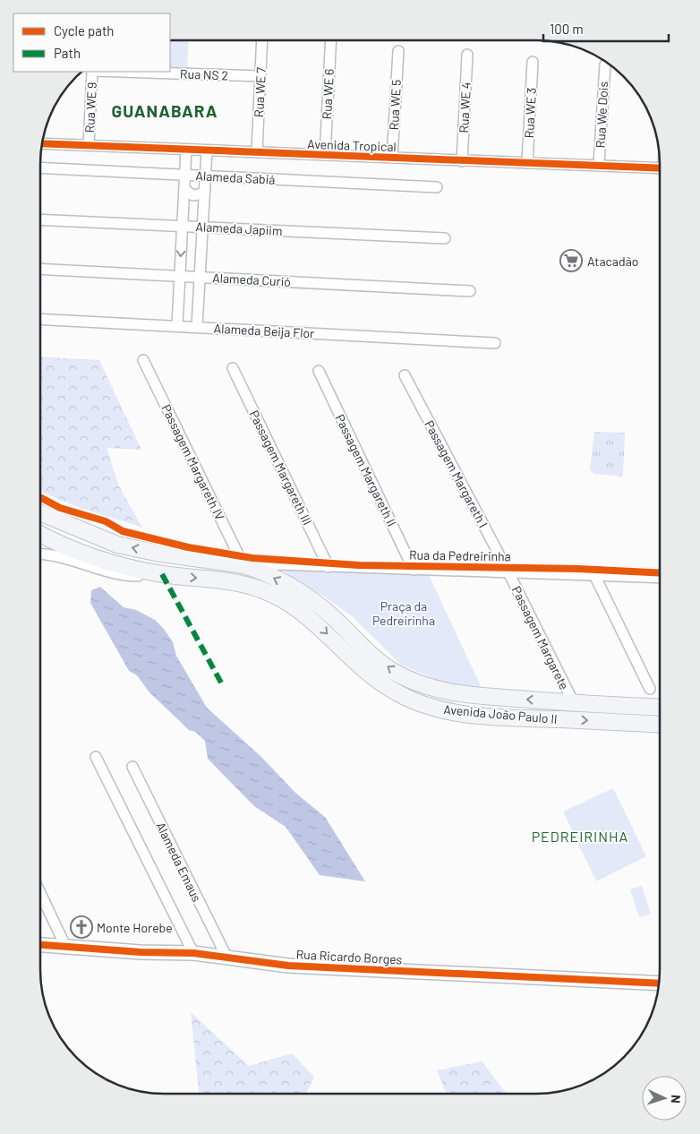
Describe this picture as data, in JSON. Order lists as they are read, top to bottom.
{
  "streets": {
    "main road": ["Avenida João Paulo II"],
    "street": [
      "Rua NS 2",
      "Rua WE 7",
      "Rua WE 6",
      "Rua WE 5",
      "Rua WE 9",
      "Rua WE 4",
      "Rua WE 3",
      "Rua We Dois",
      "Avenida Tropical",
      "Alameda Sabiá",
      "Alameda Japiim",
      "Alameda Curió",
      "Alameda Beija Flor",
      "Passagem Margareth IV",
      "Passagem Margareth III",
      "Passagem Margareth II",
      "Passagem Margareth I",
      "Rua da Pedreirinha",
      "Passagem Margarete",
      "Alameda Emaus",
      "Rua Ricardo Borges"
    ]
  },
  "crossings": [
    ["Rua NS 2", "Rua WE 7"],
    ["Rua WE 7", "Avenida Tropical"],
    ["Rua WE 6", "Avenida Tropical"],
    ["Rua WE 5", "Avenida Tropical"],
    ["Rua WE 9", "Avenida Tropical"],
    ["Rua WE 4", "Avenida Tropical"],
    ["Rua WE 3", "Avenida Tropical"],
    ["Rua We Dois", "Avenida Tropical"],
    ["Passagem Margareth IV", "Rua da Pedreirinha"],
    ["Passagem Margareth IV", "Avenida João Paulo II"],
    ["Passagem Margareth III", "Rua da Pedreirinha"],
    ["Passagem Margareth II", "Rua da Pedreirinha"],
    ["Passagem Margareth I", "Rua da Pedreirinha"],
    ["Passagem Margareth I", "Passagem Margarete"],
    ["Rua da Pedreirinha", "Passagem Margarete"],
    ["Rua da Pedreirinha", "Avenida João Paulo II"],
    ["Passagem Margarete", "Avenida João Paulo II"],
    ["Alameda Emaus", "Rua Ricardo Borges"]
  ],
  "districts": ["GUANABARA", "PEDREIRINHA"],
  "parks": ["Praça da Pedreirinha"],
  "places": {
    "supermarket": ["Atacadão"],
    "church": ["Monte Horebe"]
  },
  "legend": ["Cycle path", "Path"],
  "scale_bar": "100 m",
  "north": "right"
}
